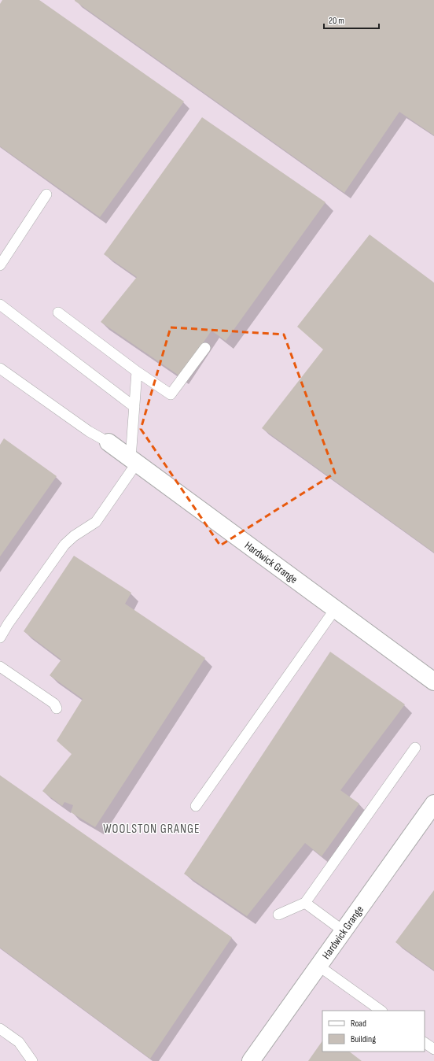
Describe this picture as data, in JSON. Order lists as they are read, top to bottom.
{
  "streets": {
    "street": ["Hardwick Grange"]
  },
  "districts": ["WOOLSTON GRANGE"],
  "legend": ["Road", "Building"],
  "scale_bar": "20 m"
}
